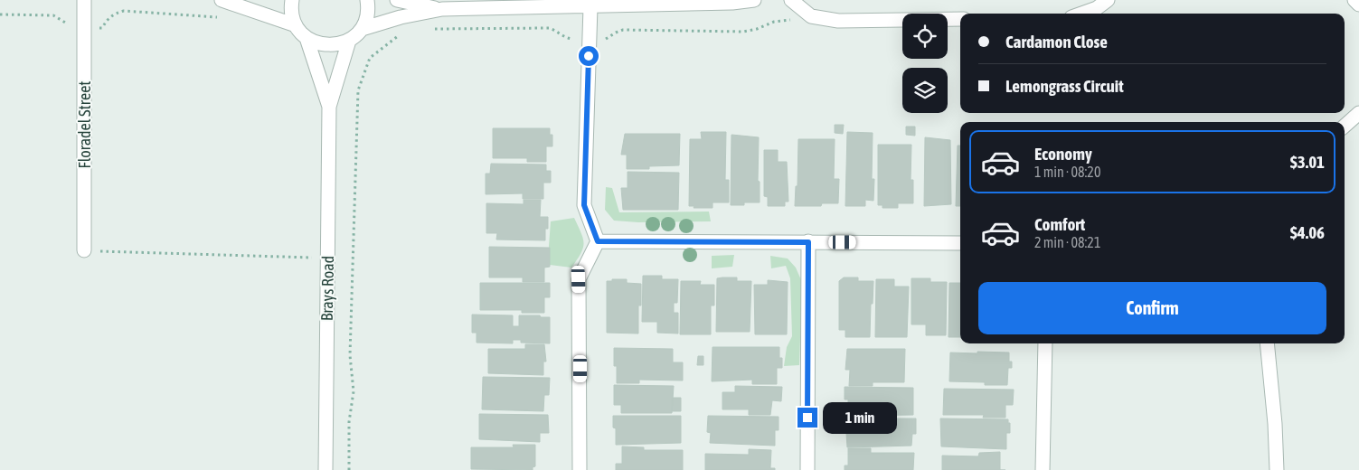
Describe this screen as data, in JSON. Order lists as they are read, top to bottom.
{
  "streets": {
    "street": ["Floradel Street", "Brays Road"]
  },
  "page": {
    "banner": ["Cardamon Close", "Lemongrass Circuit"],
    "list": [
      {
        "name": "Economy",
        "note": "1 min · 08:20",
        "value": "$3.01"
      },
      {
        "name": "Comfort",
        "note": "2 min · 08:21",
        "value": "$4.06"
      }
    ],
    "buttons": "Confirm",
    "bubble": "1 min"
  }
}
